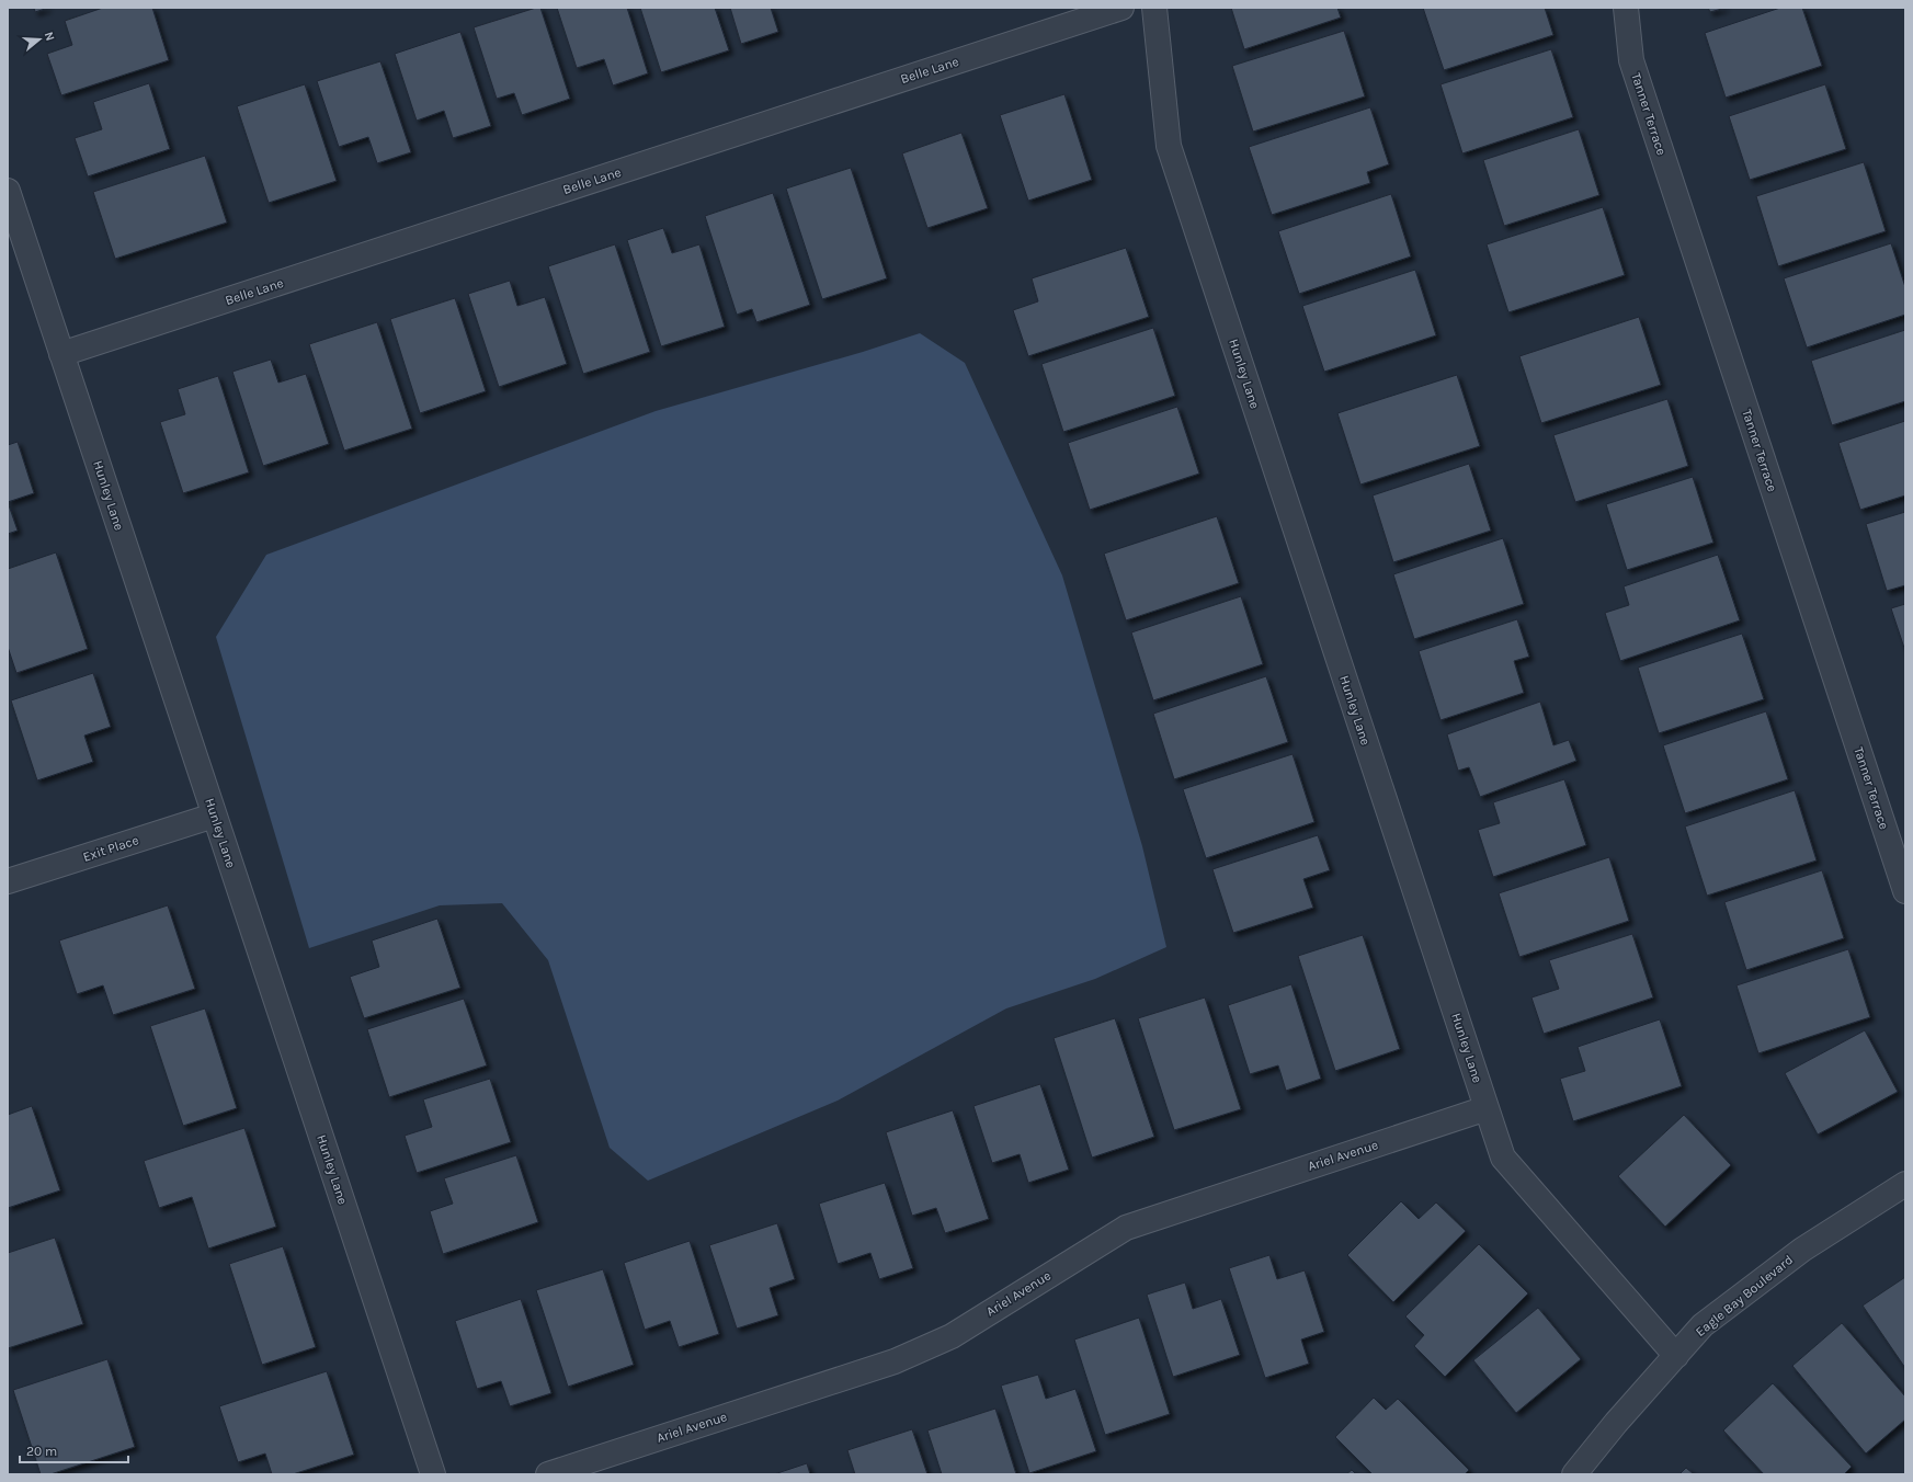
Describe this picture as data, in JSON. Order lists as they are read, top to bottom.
{
  "streets": {
    "street": [
      "Belle Lane",
      "Tanner Terrace",
      "Hunley Lane",
      "Exit Place",
      "Ariel Avenue",
      "Eagle Bay Boulevard"
    ]
  },
  "crossings": [
    ["Belle Lane", "Hunley Lane"],
    ["Hunley Lane", "Exit Place"],
    ["Hunley Lane", "Ariel Avenue"],
    ["Hunley Lane", "Eagle Bay Boulevard"]
  ],
  "scale_bar": "20 m",
  "north": "right"
}
